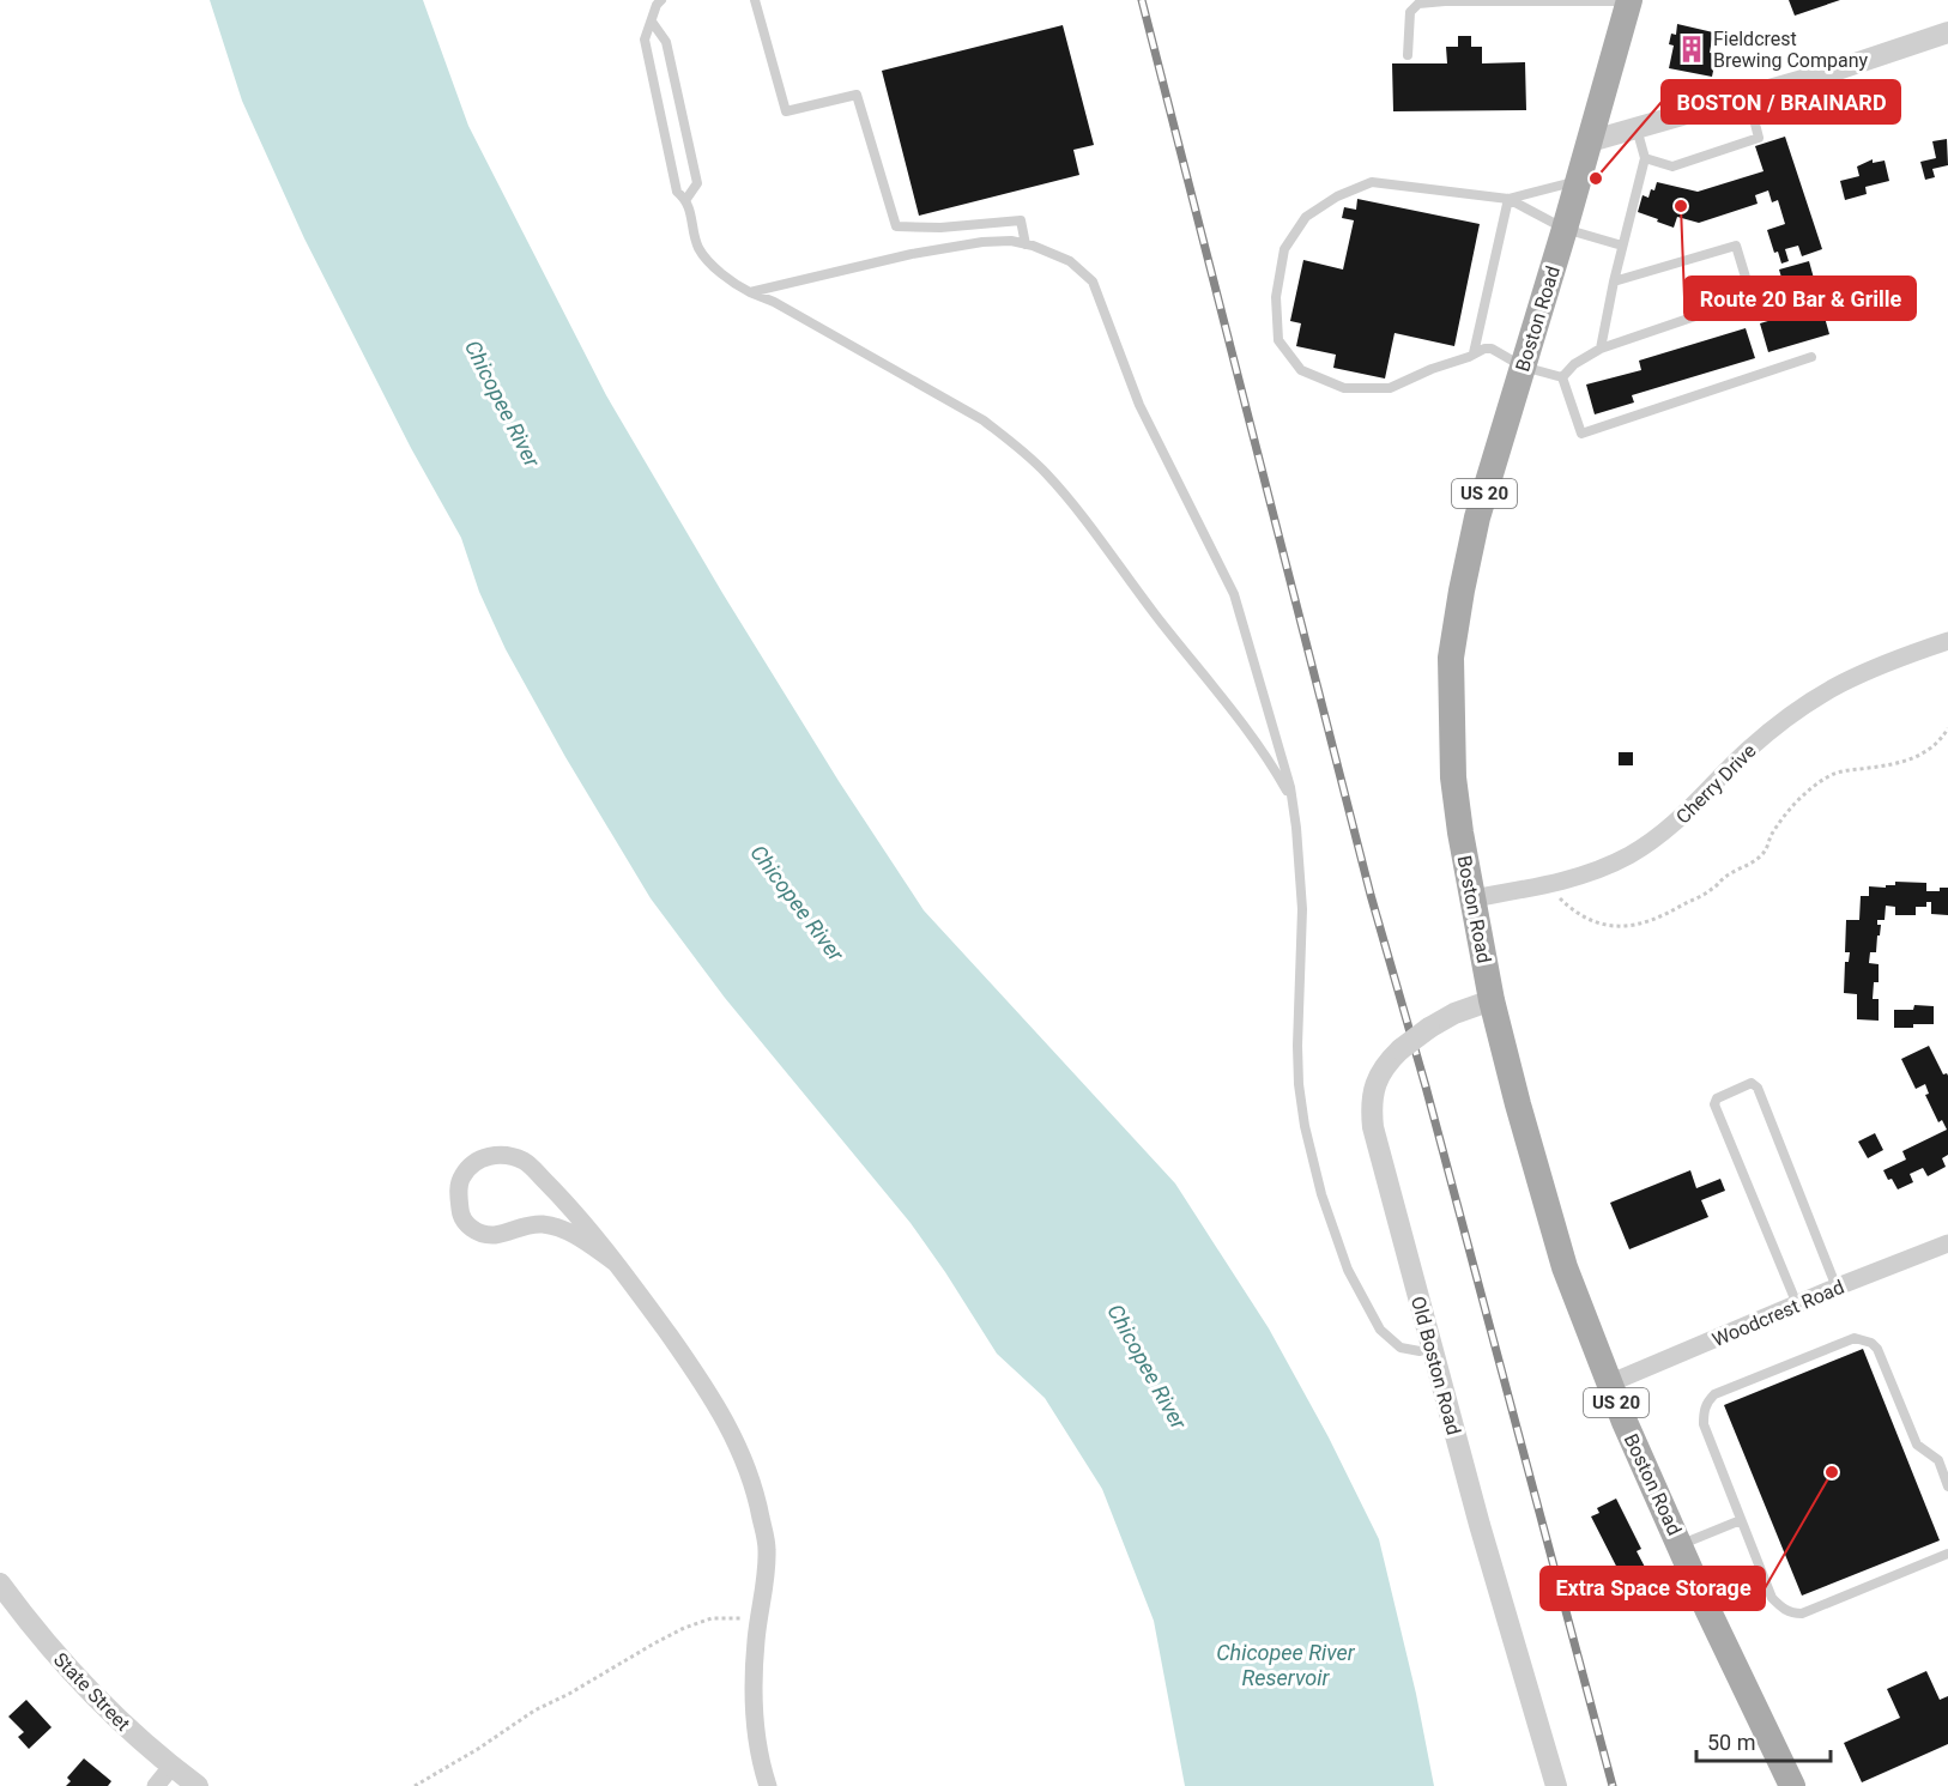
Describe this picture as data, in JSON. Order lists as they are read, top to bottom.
{
  "streets": {
    "main road": ["Boston Road", "US 20"],
    "street": [
      "Cherry Drive",
      "Woodcrest Road",
      "Old Boston Road",
      "State Street"
    ]
  },
  "crossings": [
    ["Boston Road", "Cherry Drive"],
    ["Boston Road", "Woodcrest Road"],
    ["Boston Road", "Old Boston Road"]
  ],
  "water": ["Chicopee River", "Chicopee River Reservoir"],
  "places": {
    "building": ["Fieldcrest Brewing Company"],
    "other": ["BOSTON / BRAINARD", "Route 20 Bar & Grille", "Extra Space Storage"]
  },
  "scale_bar": "50 m"
}
